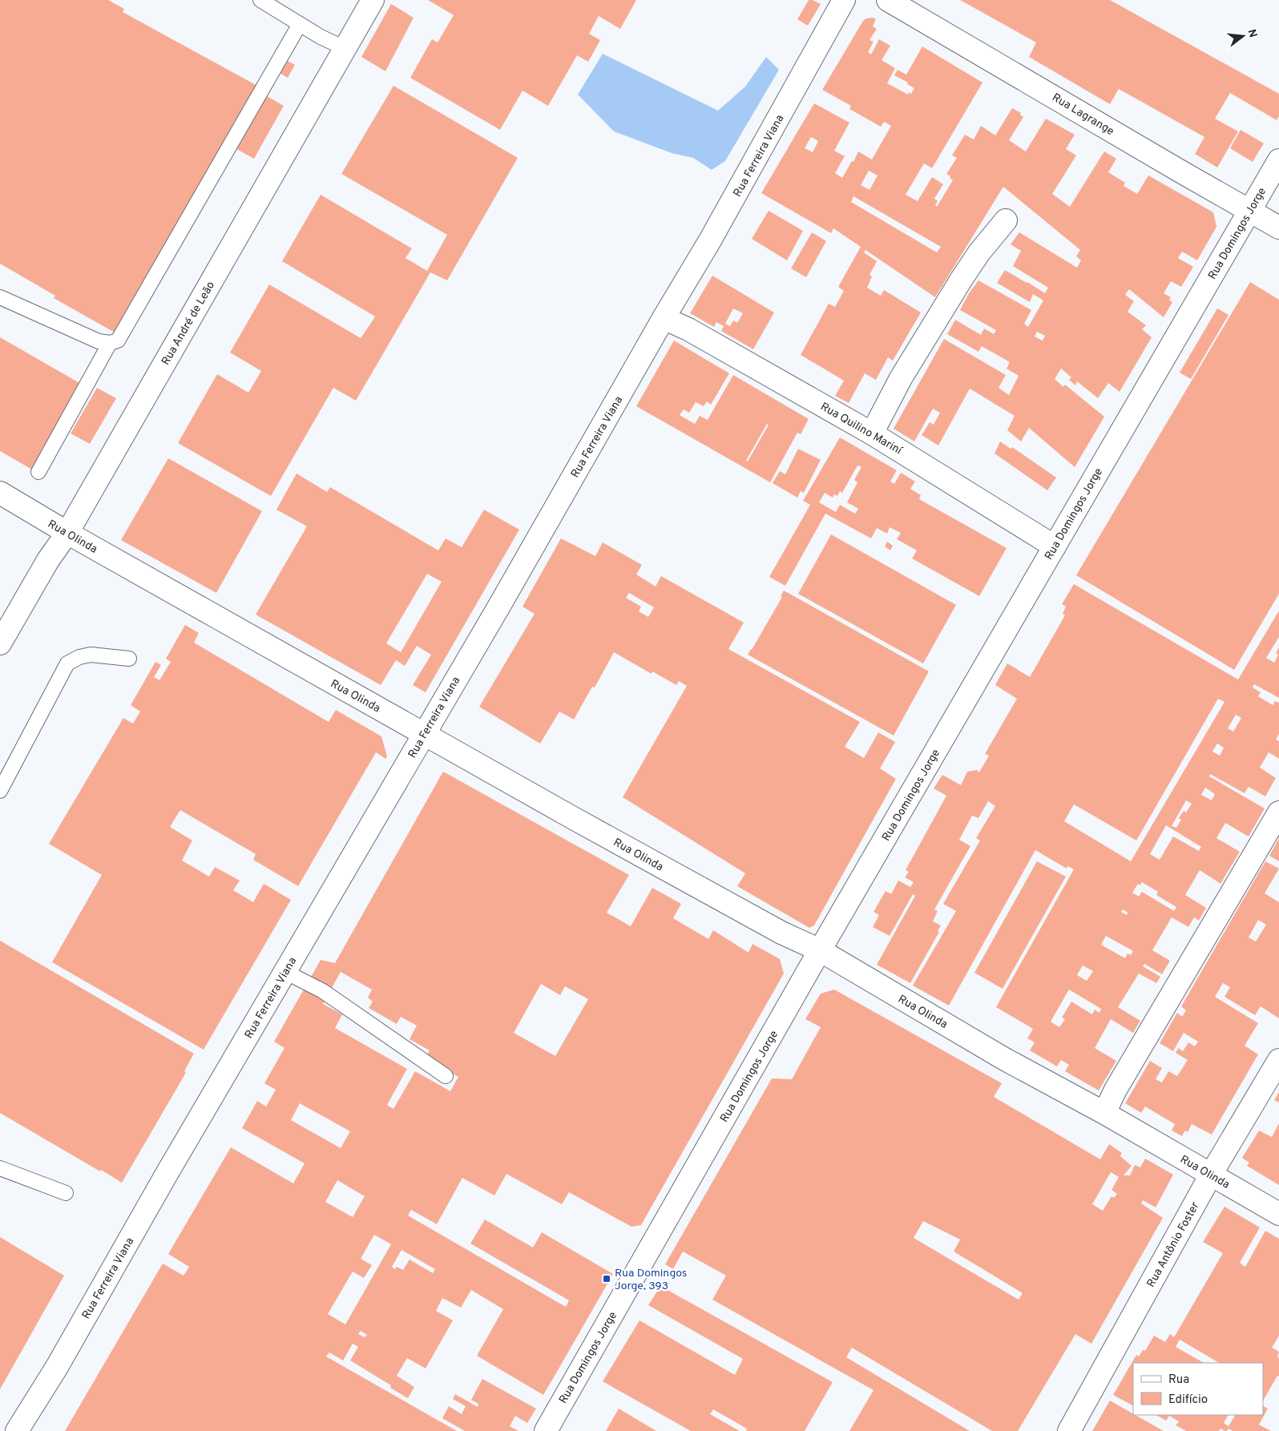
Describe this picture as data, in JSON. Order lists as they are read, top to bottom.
{
  "streets": {
    "street": [
      "Rua Lagrange",
      "Rua Ferreira Viana",
      "Rua Domingos Jorge",
      "Rua André de Leão",
      "Rua Quilino Mariní",
      "Rua Olinda",
      "Rua Antônio Foster"
    ]
  },
  "crossings": [
    ["Rua Lagrange", "Rua Domingos Jorge"],
    ["Rua Ferreira Viana", "Rua Quilino Mariní"],
    ["Rua Ferreira Viana", "Rua Olinda"],
    ["Rua Domingos Jorge", "Rua Quilino Mariní"],
    ["Rua Domingos Jorge", "Rua Olinda"],
    ["Rua André de Leão", "Rua Olinda"],
    ["Rua Olinda", "Rua Antônio Foster"]
  ],
  "places": {
    "transit": ["Rua Domingos Jorge, 393"]
  },
  "legend": ["Rua", "Edifício"],
  "north": "right"
}
